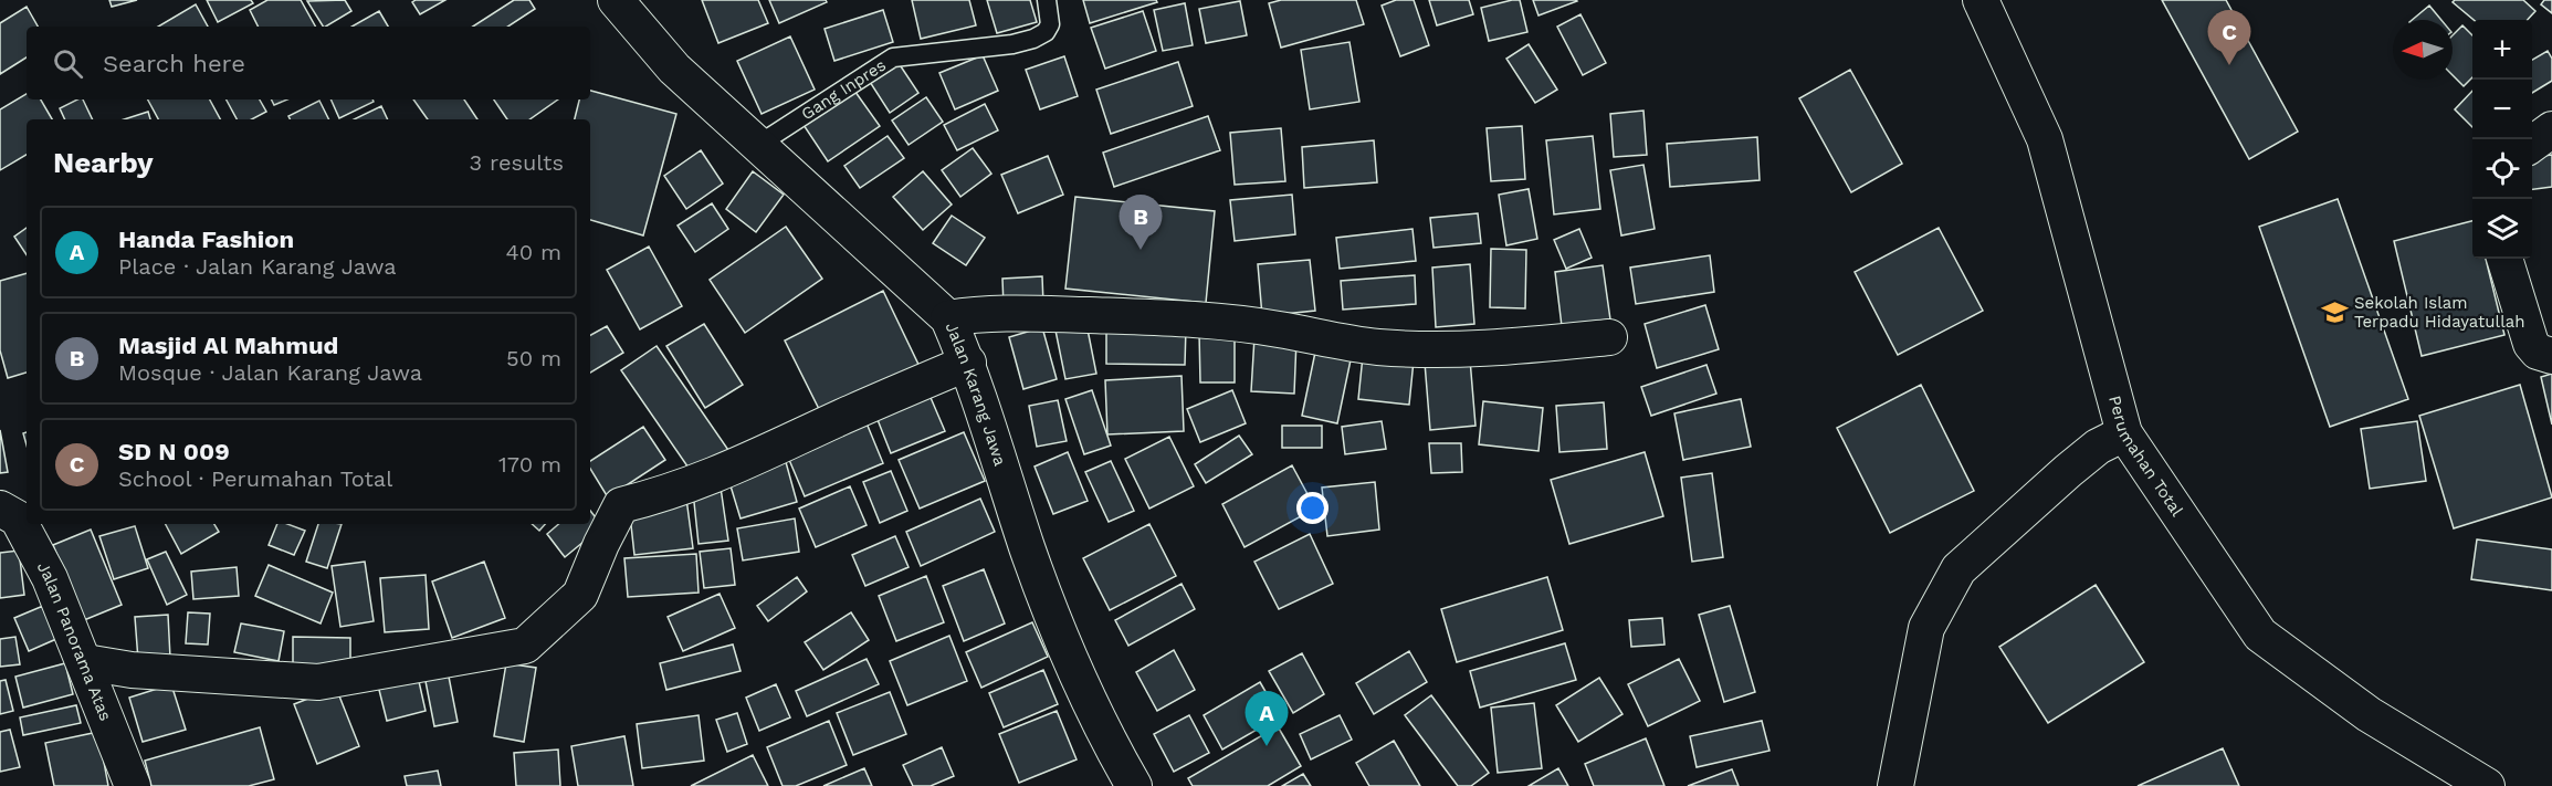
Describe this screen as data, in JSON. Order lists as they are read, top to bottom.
{
  "streets": {
    "street": ["Jalan Karang Jawa", "Perumahan Total", "Jalan Panorama Atas"],
    "lane": ["Gang Inpres"]
  },
  "crossings": [
    ["Gang Inpres", "Jalan Karang Jawa"]
  ],
  "places": {
    "school or university": ["Sekolah Islam Terpadu Hidayatullah"]
  },
  "north": "left",
  "page": {
    "pins": ["C", "B", "A"],
    "map_buttons": ["+", "−"],
    "search": "Search here",
    "heading": ["Nearby", "3 results"],
    "list": [
      {
        "mark": "A",
        "name": "Handa Fashion",
        "note": "Place · Jalan Karang Jawa",
        "value": "40 m"
      },
      {
        "mark": "B",
        "name": "Masjid Al Mahmud",
        "note": "Mosque · Jalan Karang Jawa",
        "value": "50 m"
      },
      {
        "mark": "C",
        "name": "SD N 009",
        "note": "School · Perumahan Total",
        "value": "170 m"
      }
    ]
  }
}
